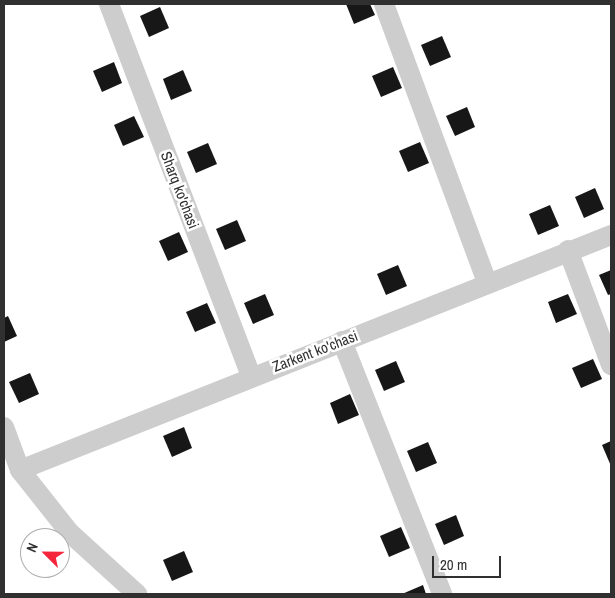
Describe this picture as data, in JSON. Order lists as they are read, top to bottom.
{
  "streets": {
    "street": ["Sharq ko'chasi", "Zarkent ko'chasi"]
  },
  "crossings": [
    ["Sharq ko'chasi", "Zarkent ko'chasi"]
  ],
  "scale_bar": "20 m",
  "north": "top left"
}
